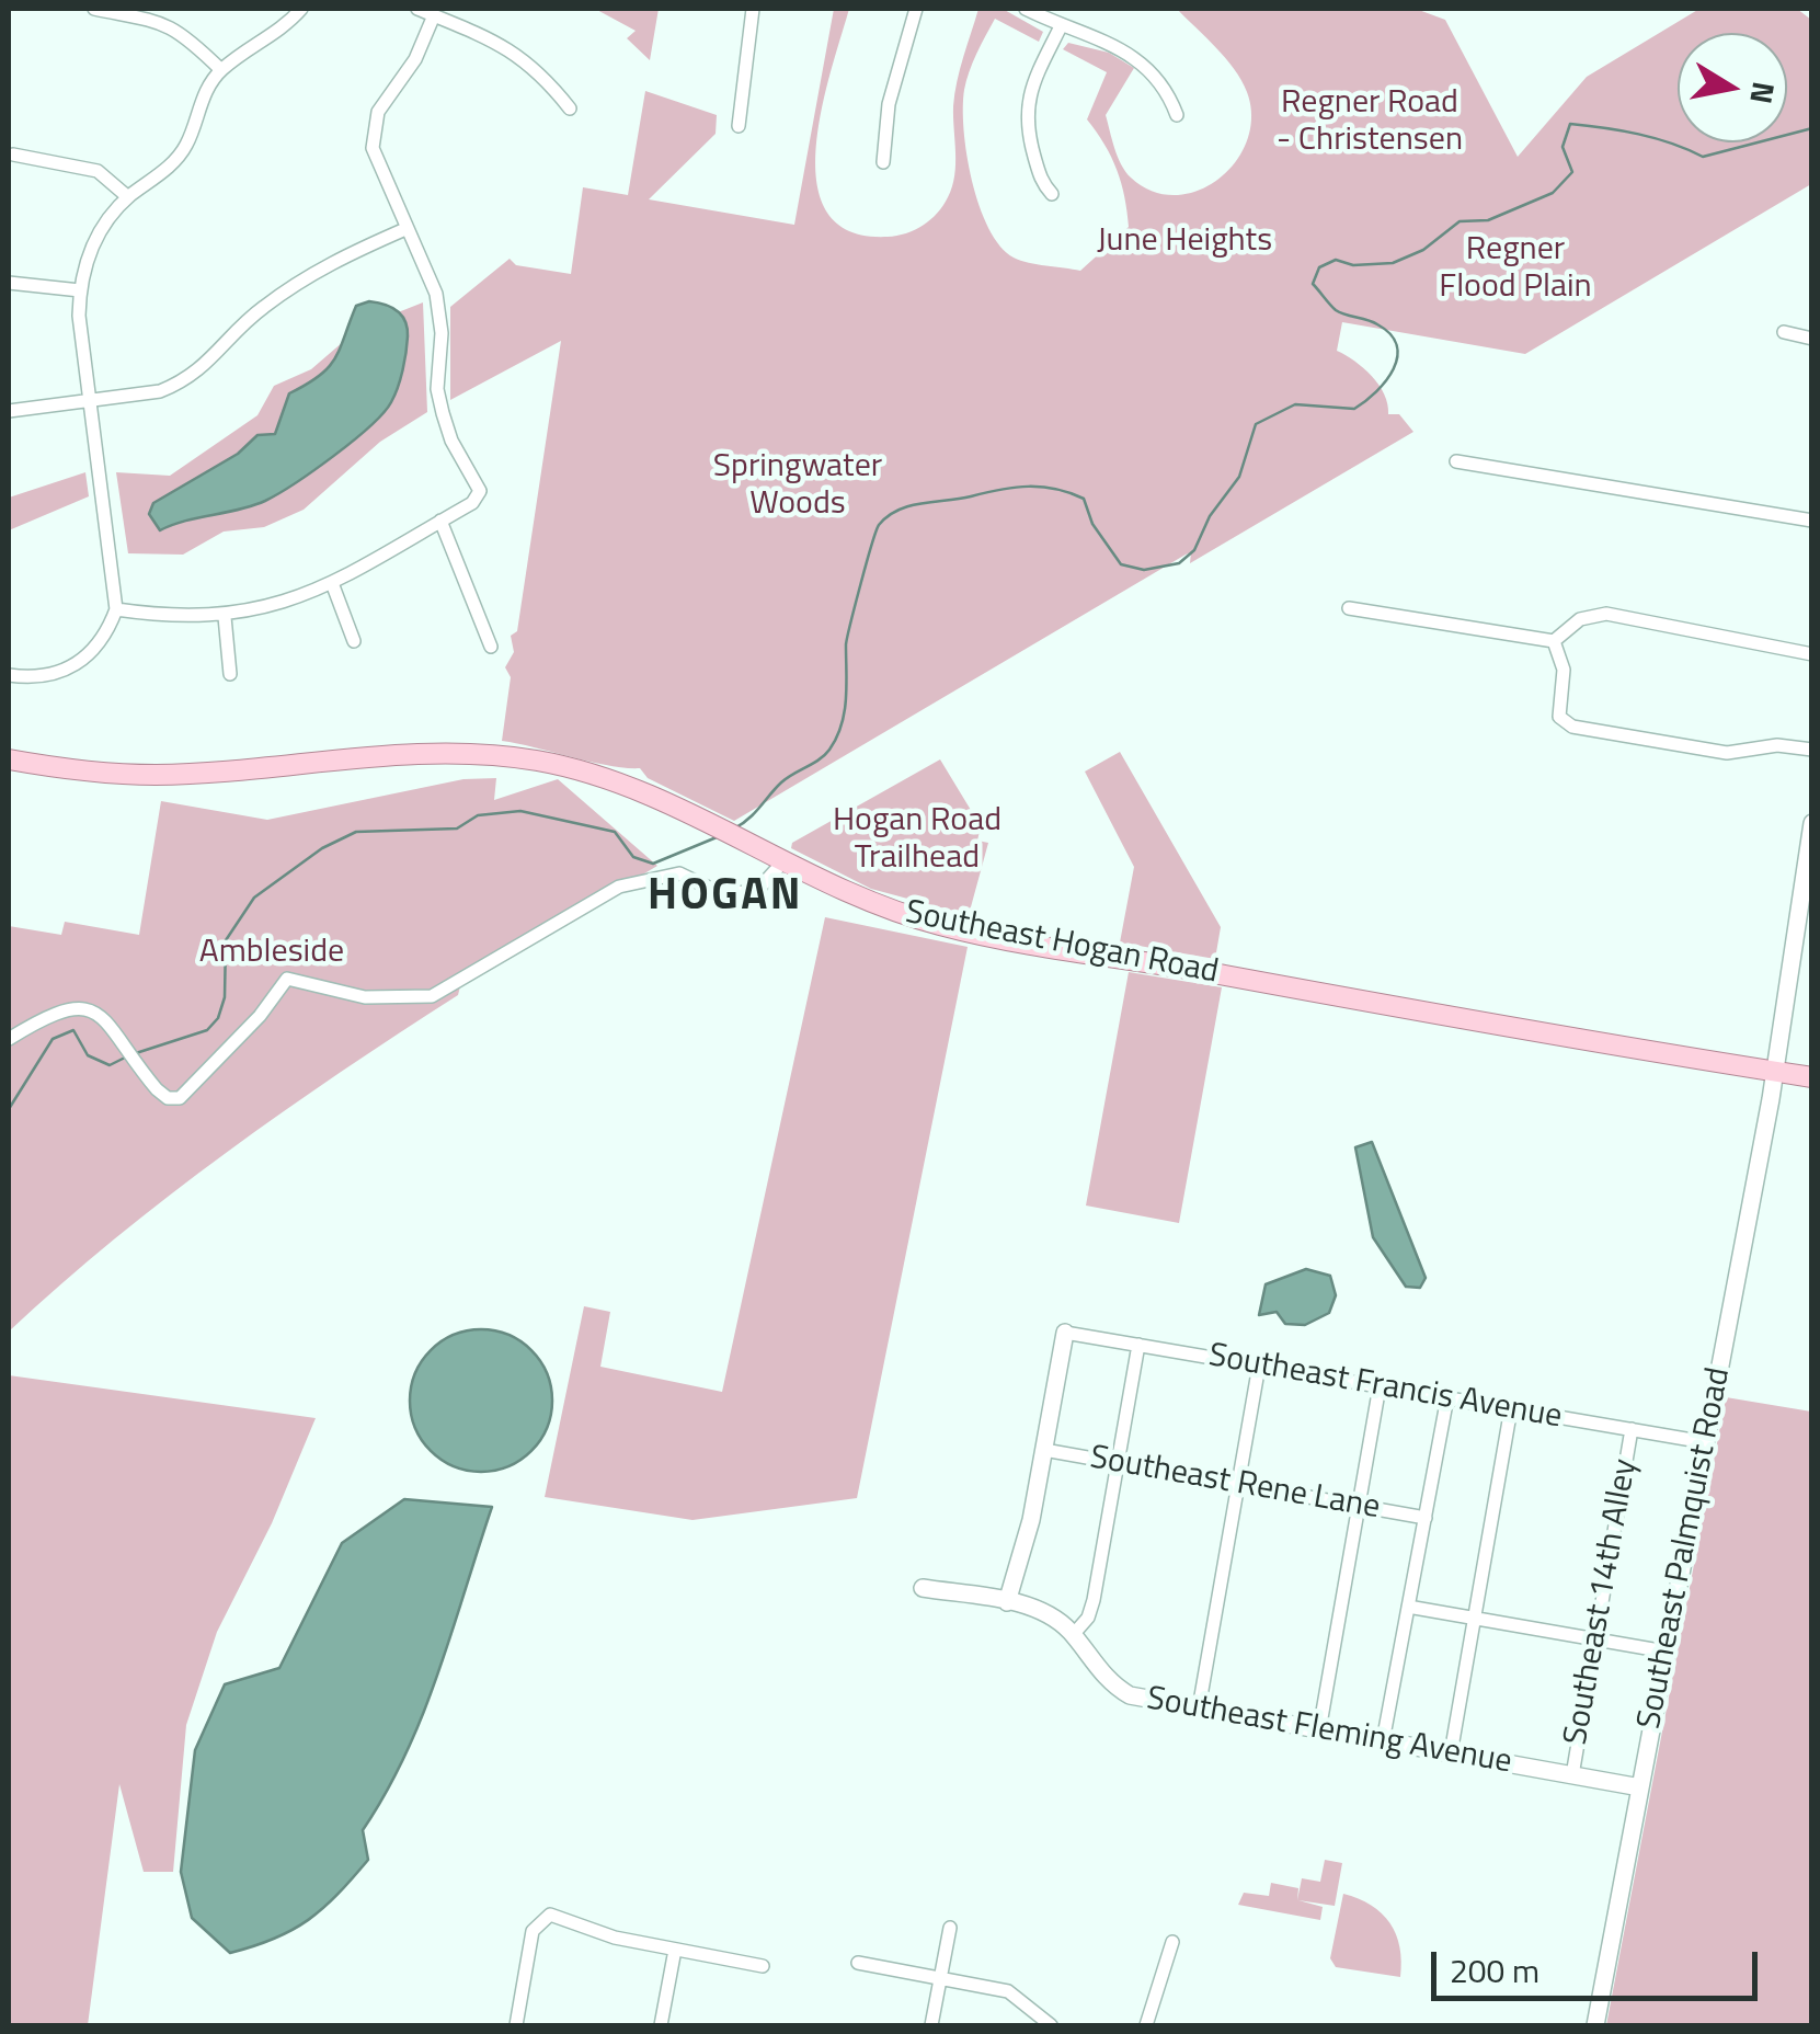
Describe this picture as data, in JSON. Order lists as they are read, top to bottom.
{
  "streets": {
    "main road": ["Southeast Hogan Road"],
    "street": [
      "Southeast Francis Avenue",
      "Southeast Rene Lane",
      "Southeast Palmquist Road",
      "Southeast 14th Alley",
      "Southeast Fleming Avenue"
    ]
  },
  "crossings": [
    ["Southeast Hogan Road", "Southeast Palmquist Road"],
    ["Southeast Francis Avenue", "Southeast Palmquist Road"],
    ["Southeast Francis Avenue", "Southeast 14th Alley"],
    ["Southeast Palmquist Road", "Southeast Fleming Avenue"],
    ["Southeast 14th Alley", "Southeast Fleming Avenue"]
  ],
  "districts": ["HOGAN"],
  "parks": [
    "Regner Road - Christensen",
    "June Heights",
    "Regner Flood Plain",
    "Springwater Woods",
    "Hogan Road Trailhead",
    "Ambleside"
  ],
  "scale_bar": "200 m",
  "north": "right"
}
